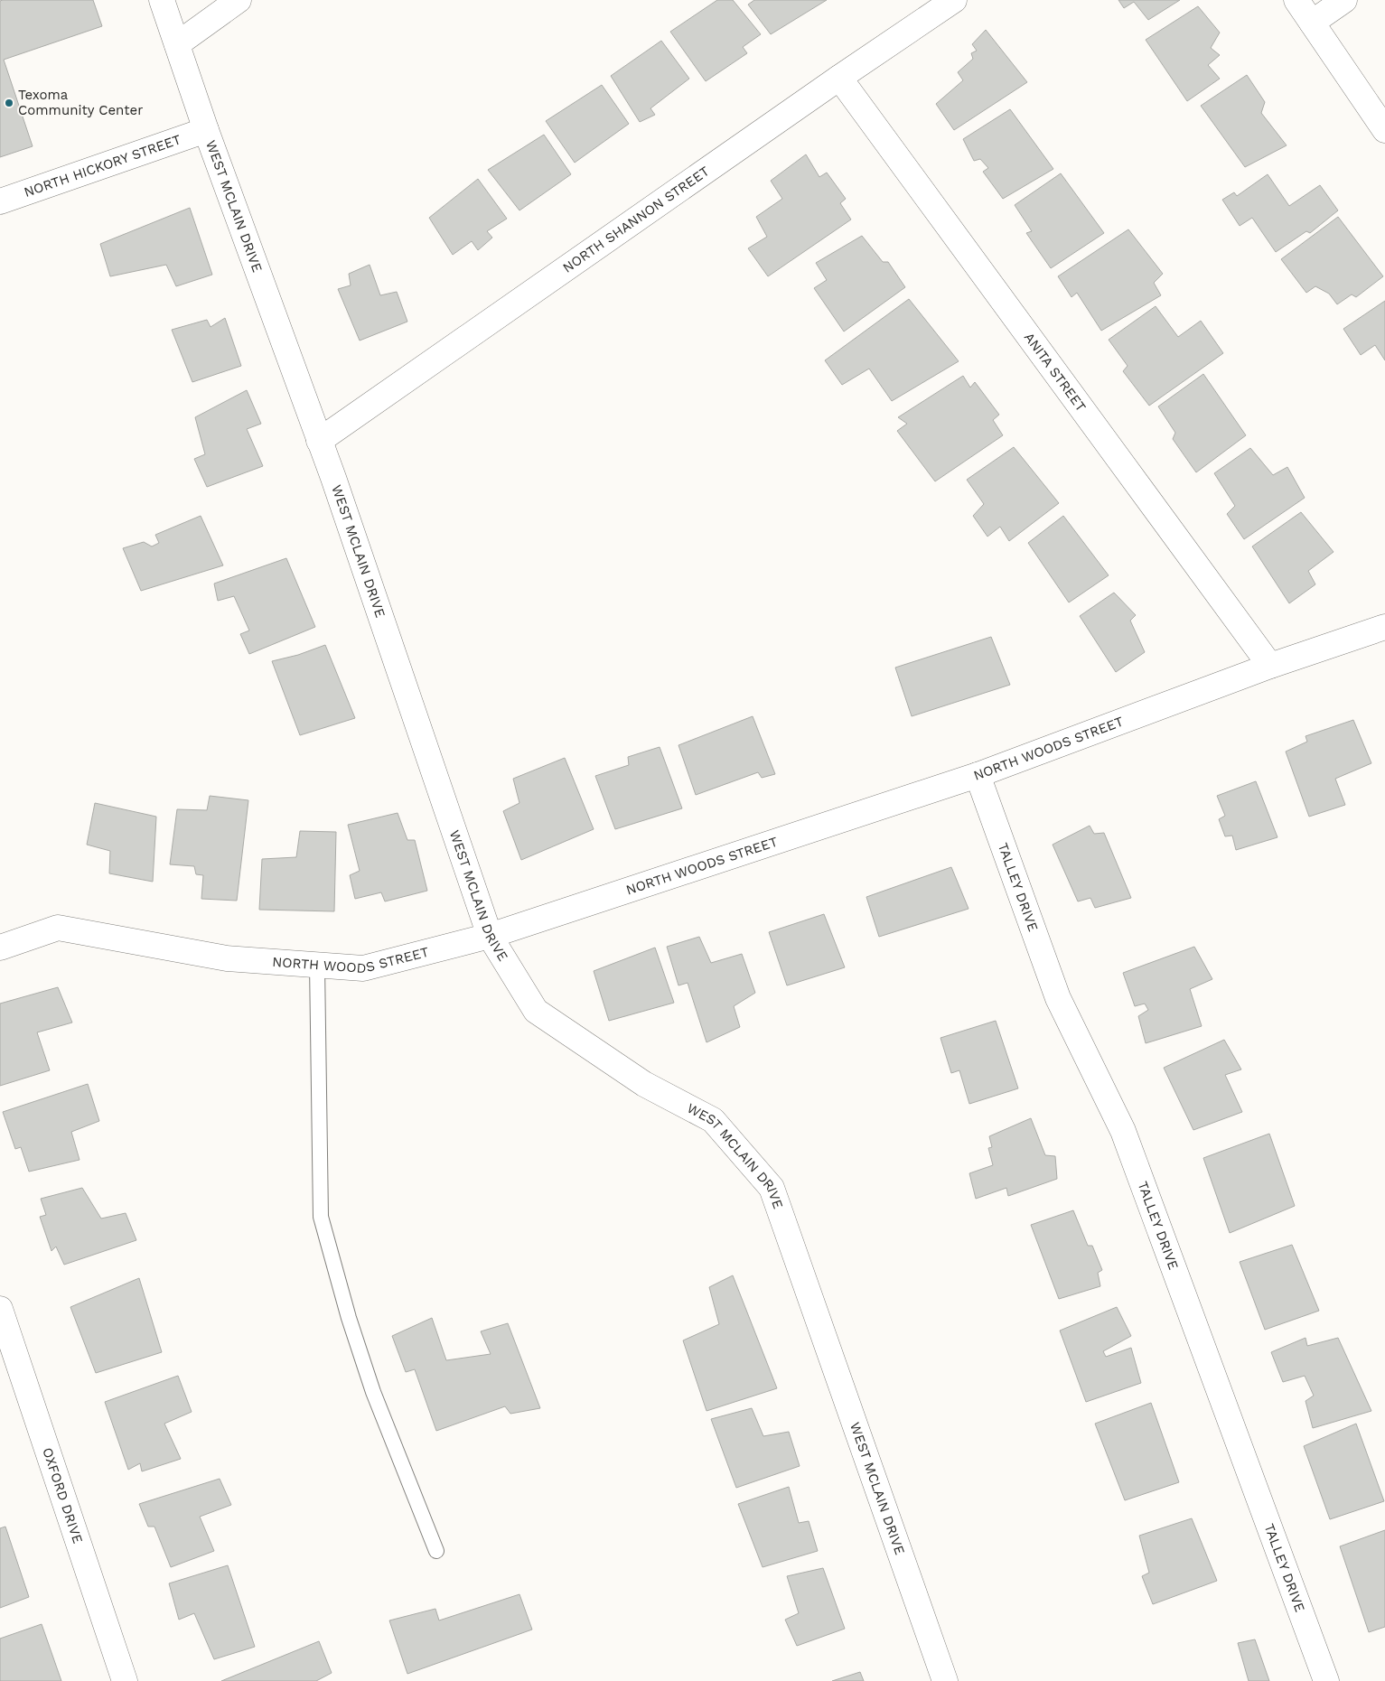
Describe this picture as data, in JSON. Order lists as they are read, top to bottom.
{
  "streets": {
    "street": [
      "NORTH HICKORY STREET",
      "WEST MCLAIN DRIVE",
      "NORTH SHANNON STREET",
      "ANITA STREET",
      "NORTH WOODS STREET",
      "TALLEY DRIVE",
      "OXFORD DRIVE"
    ]
  },
  "crossings": [
    ["NORTH HICKORY STREET", "WEST MCLAIN DRIVE"],
    ["WEST MCLAIN DRIVE", "NORTH SHANNON STREET"],
    ["WEST MCLAIN DRIVE", "NORTH WOODS STREET"],
    ["NORTH SHANNON STREET", "ANITA STREET"],
    ["ANITA STREET", "NORTH WOODS STREET"],
    ["NORTH WOODS STREET", "TALLEY DRIVE"]
  ],
  "places": ["Texoma Community Center"]
}
